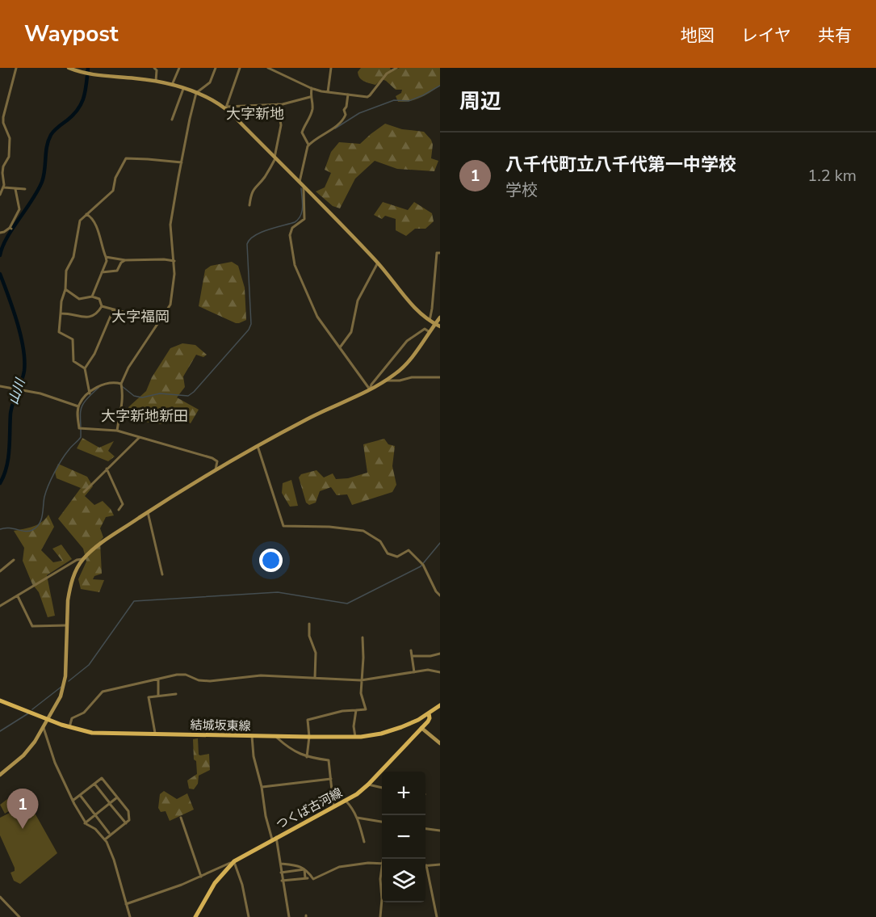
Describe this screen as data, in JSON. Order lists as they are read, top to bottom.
{
  "streets": {
    "main road": ["結城坂東線", "つくば古河線"]
  },
  "crossings": [
    ["結城坂東線", "つくば古河線"]
  ],
  "districts": ["大字新地", "大字福岡", "大字新地新田"],
  "water": ["山川"],
  "page": {
    "header": "Waypost",
    "nav": ["地図", "レイヤ", "共有"],
    "heading": "周辺",
    "list": [
      {
        "mark": "1",
        "name": "八千代町立八千代第一中学校",
        "note": "学校",
        "value": "1.2 km"
      }
    ],
    "map_buttons": ["+", "−"],
    "pins": "1"
  }
}
